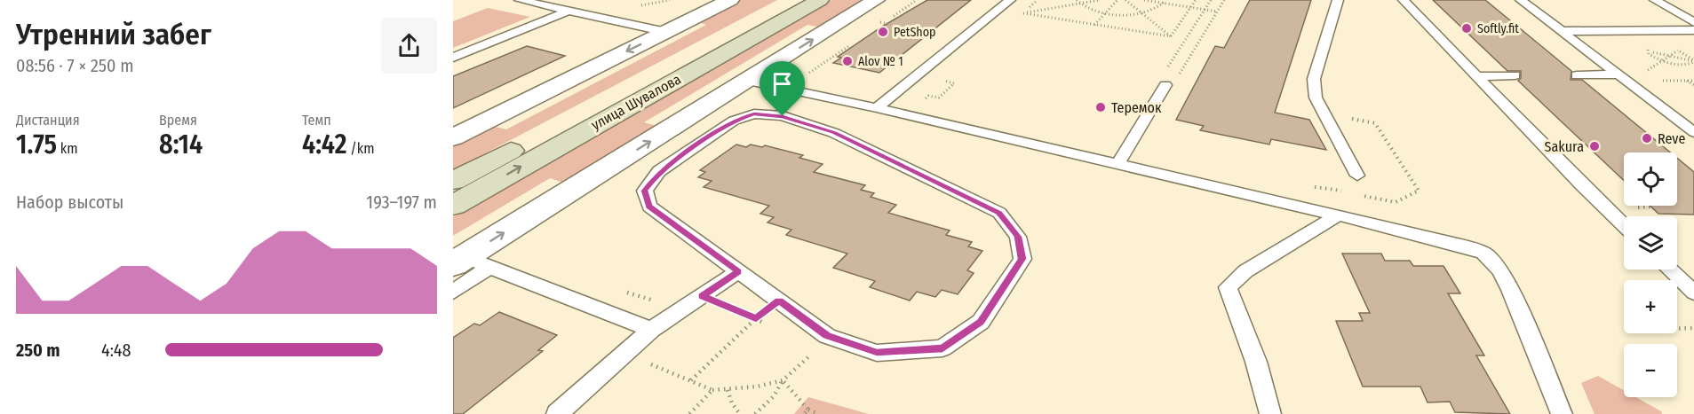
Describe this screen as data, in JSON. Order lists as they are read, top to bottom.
{
  "streets": {
    "street": ["улица Шувалова"]
  },
  "places": [
    "Softly.fit",
    "PetShop",
    "Alov № 1",
    "Теремок",
    "Reve",
    "Sakura"
  ],
  "page": {
    "heading": ["Утренний забег", "08:56 · 7 × 250 m"],
    "stats": [
      ["Дистанция", "1.75 km"],
      ["Время", "8:14"],
      ["Темп", "4:42 /km"]
    ],
    "map_buttons": ["+", "−"],
    "chart": ["Набор высоты", "193–197 m"],
    "list": [
      {
        "name": "250 m",
        "note": "4:48"
      }
    ]
  }
}
